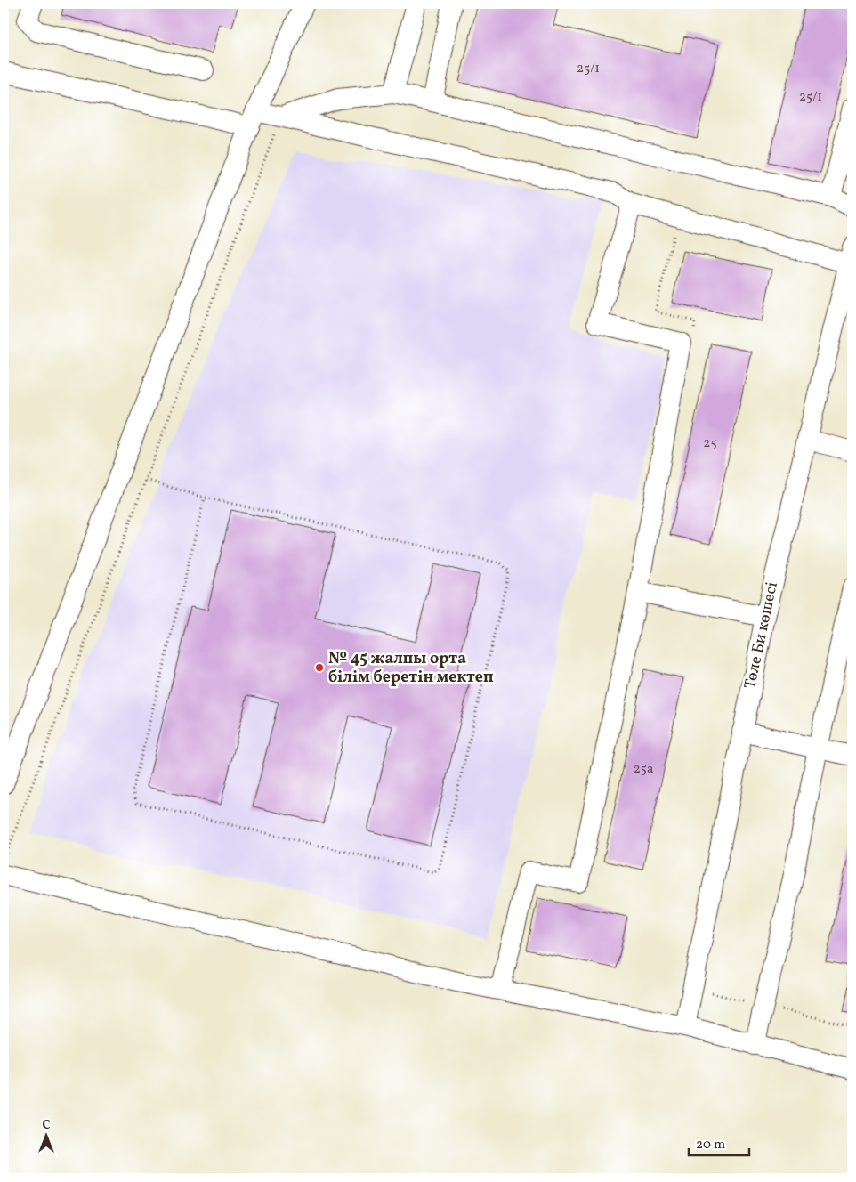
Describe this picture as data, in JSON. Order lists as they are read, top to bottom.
{
  "streets": {
    "street": ["Төле Би көшесі"]
  },
  "places": ["№ 45 жалпы орта білім беретін мектеп"],
  "house_numbers": [
    "25/1",
    "25/1",
    "25",
    "25а"
  ],
  "scale_bar": "20 m",
  "north": "top"
}
